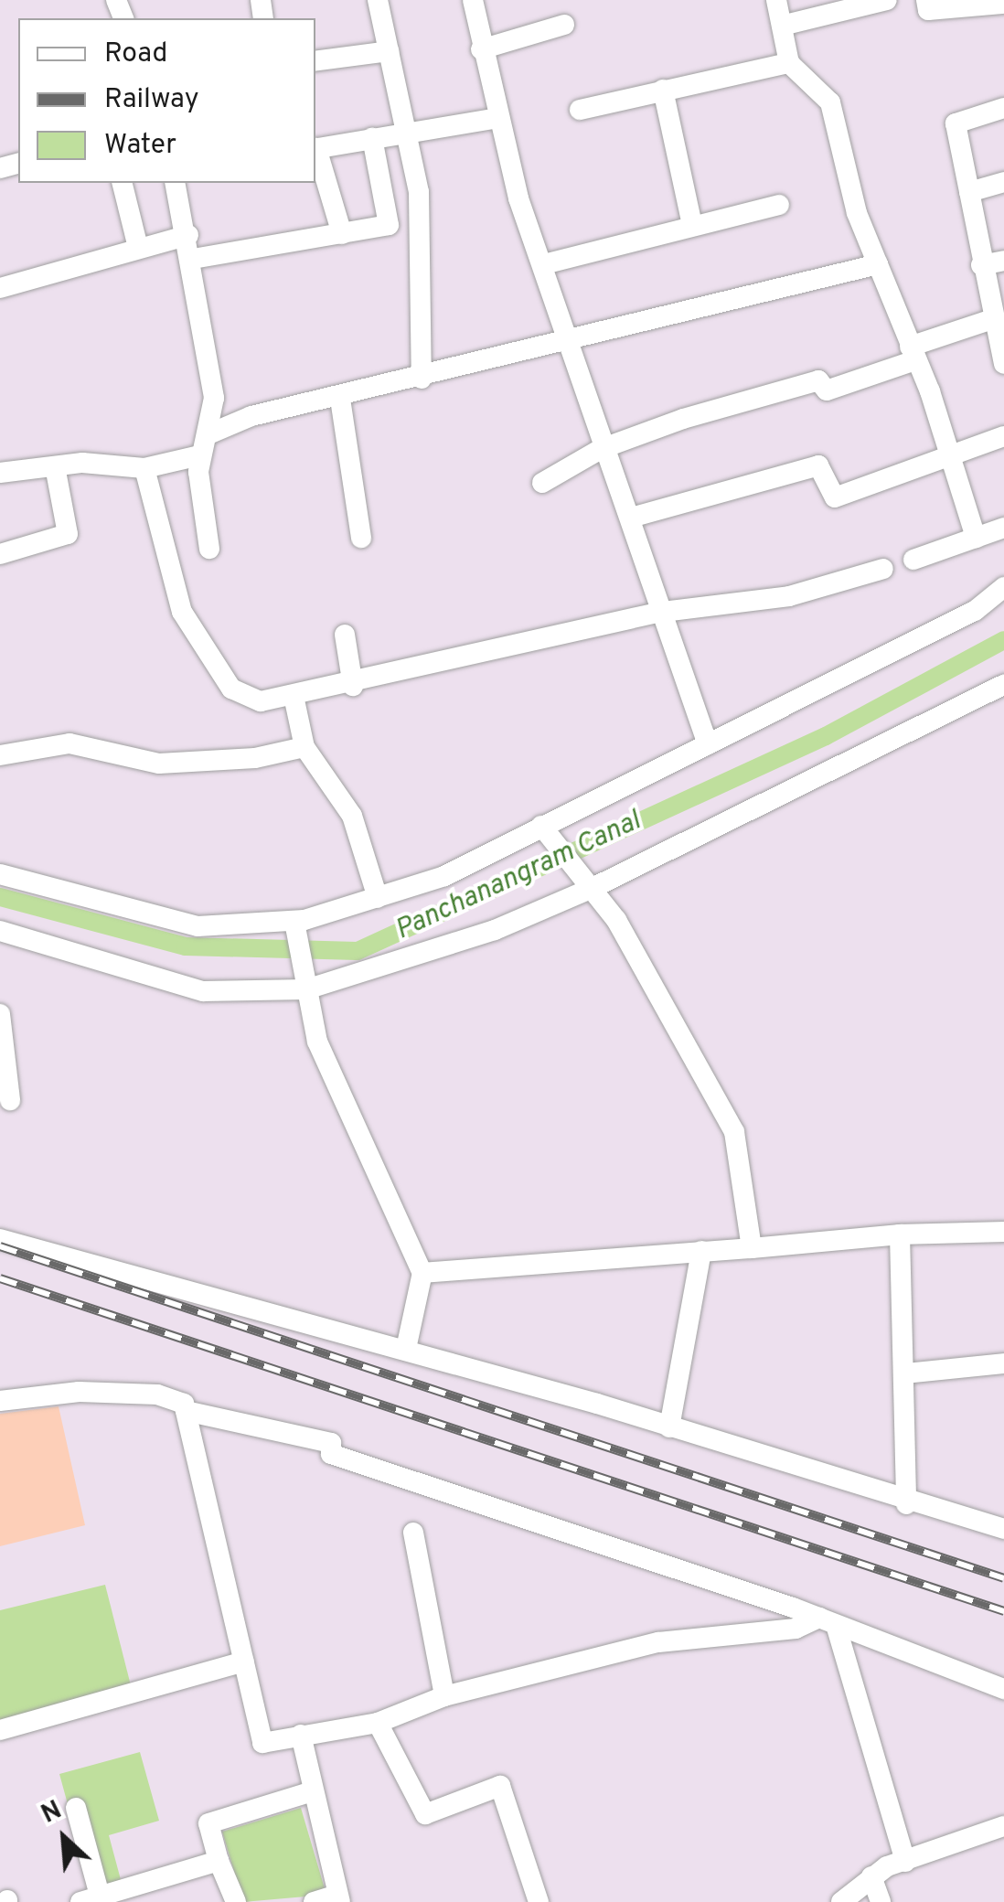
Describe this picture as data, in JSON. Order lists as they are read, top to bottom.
{
  "water": ["Panchanangram Canal"],
  "legend": ["Road", "Railway", "Water"],
  "north": "top left"
}
